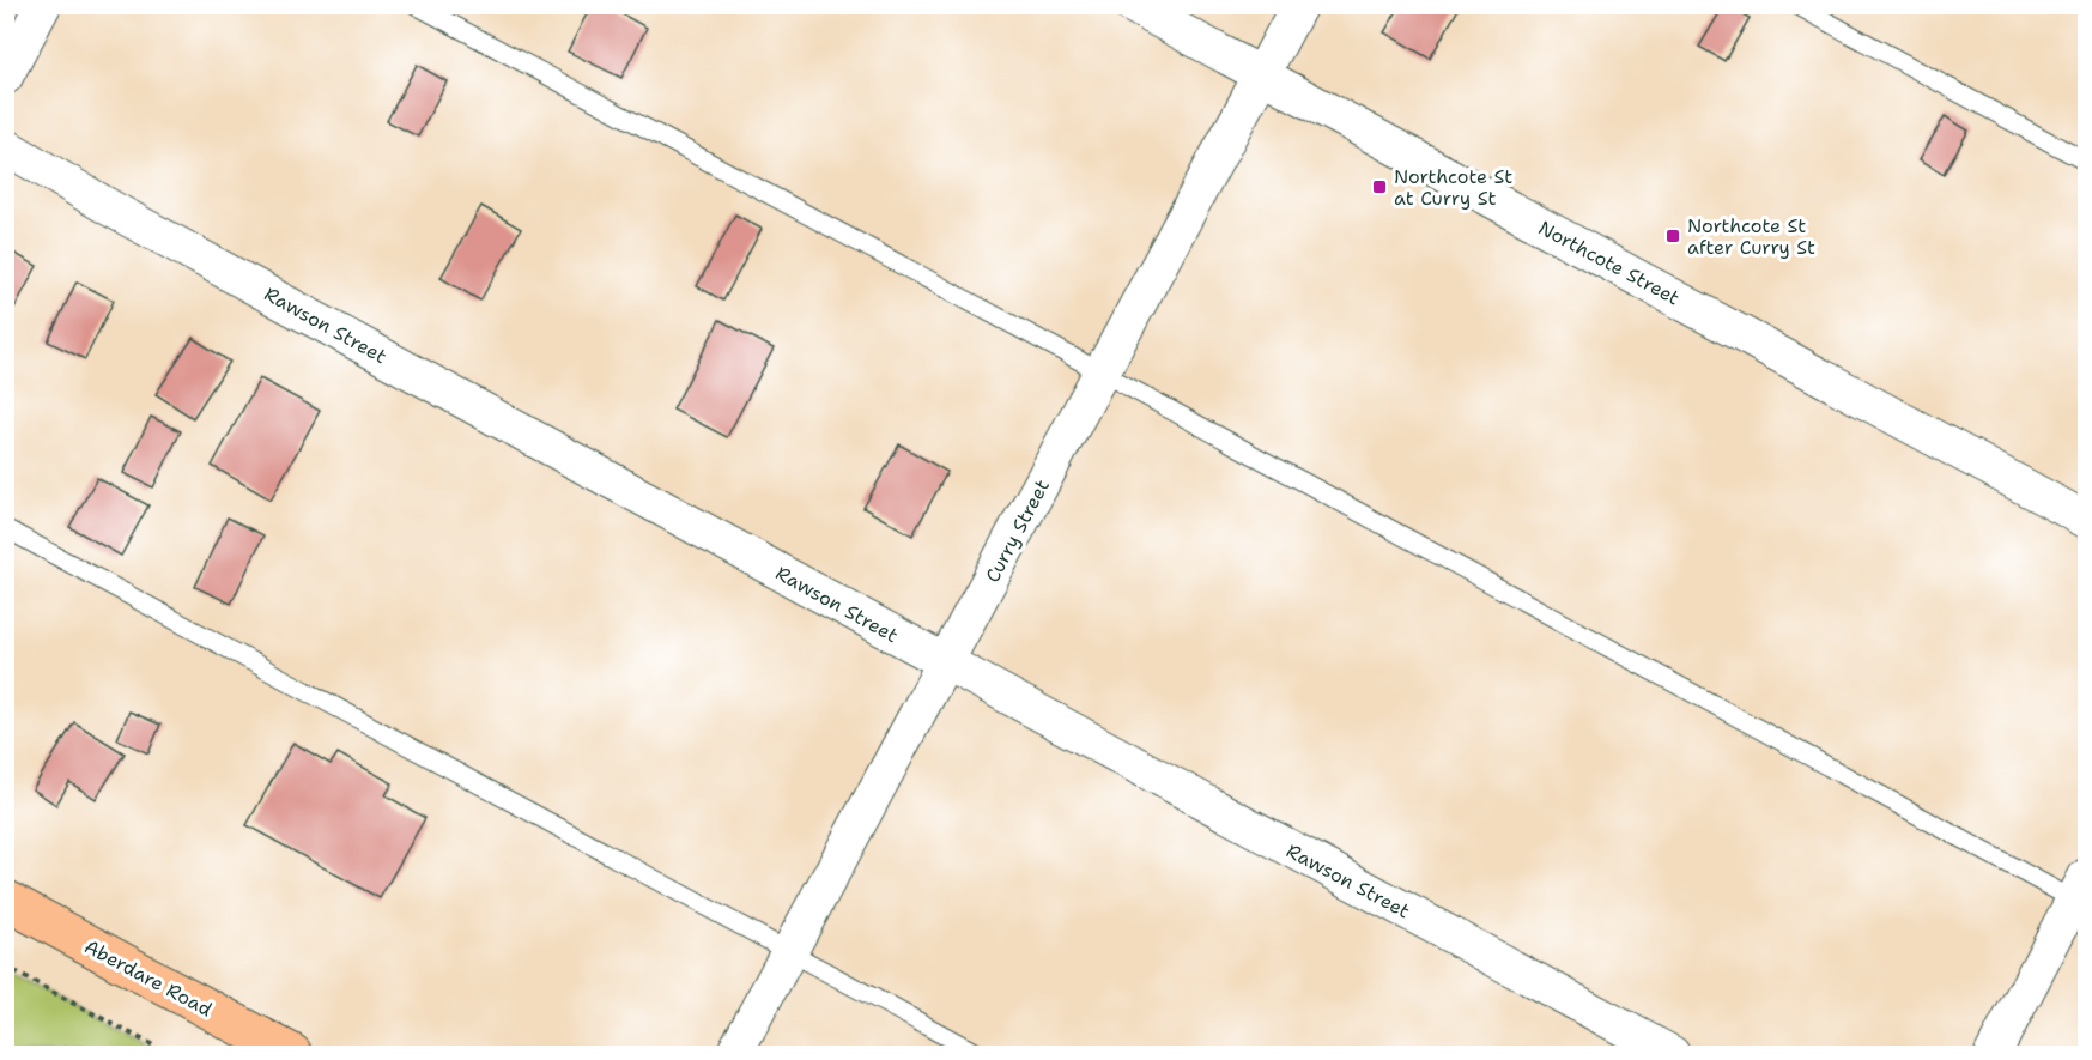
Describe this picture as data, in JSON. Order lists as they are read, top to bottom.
{
  "streets": {
    "main road": ["Aberdare Road"],
    "street": ["Northcote Street", "Rawson Street", "Curry Street"]
  },
  "crossings": [
    ["Northcote Street", "Curry Street"],
    ["Rawson Street", "Curry Street"]
  ],
  "places": {
    "transit": ["Northcote St at Curry St", "Northcote St after Curry St"]
  }
}
